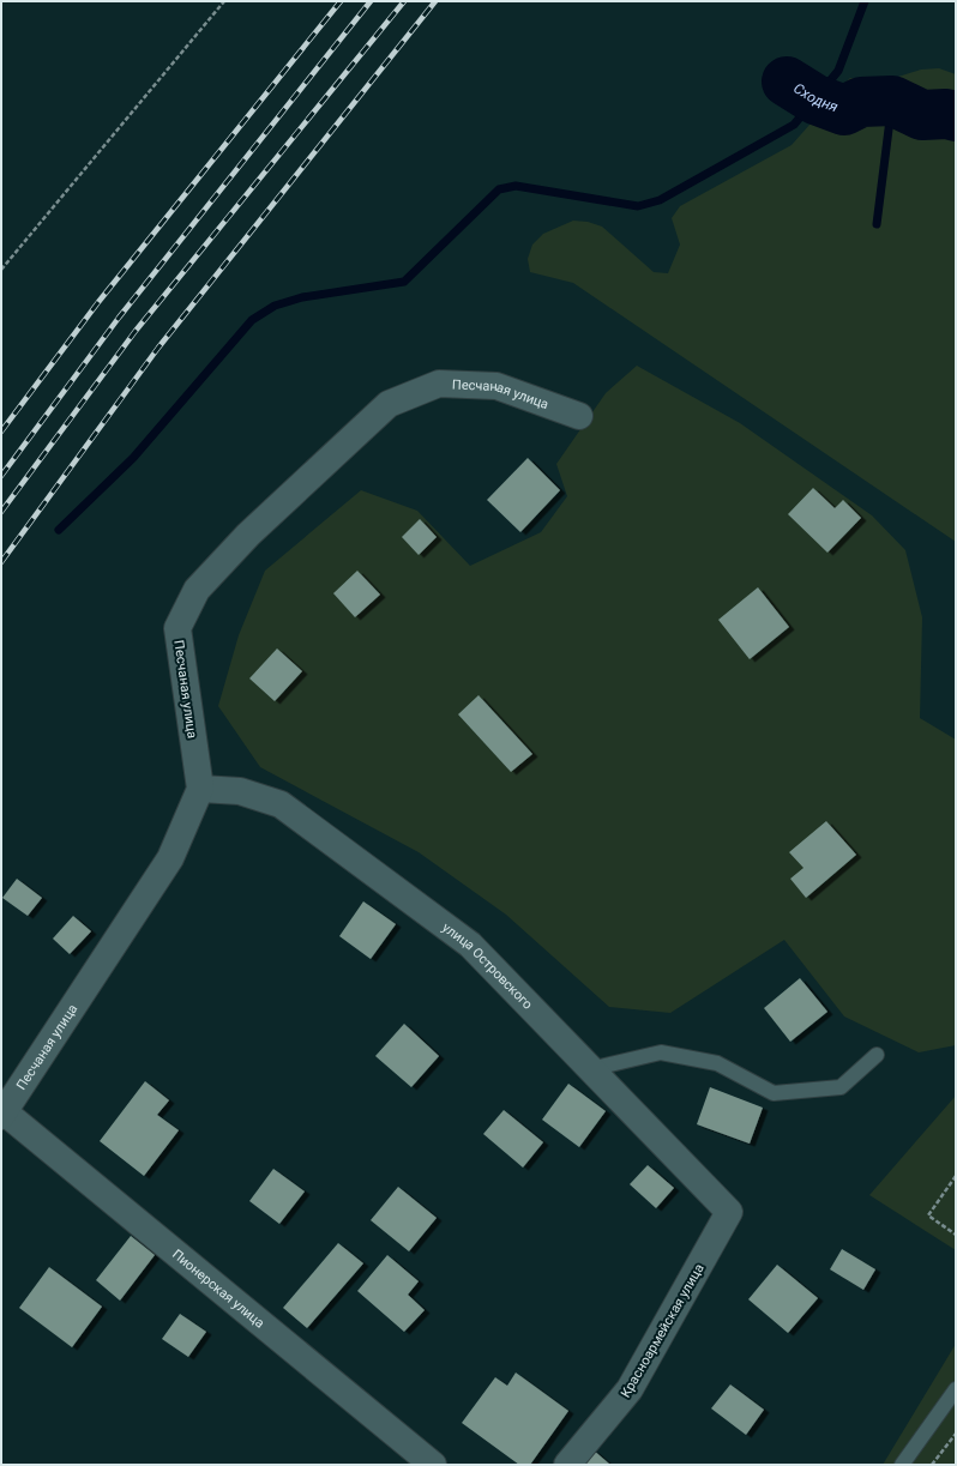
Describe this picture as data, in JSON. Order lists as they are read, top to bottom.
{
  "streets": {
    "street": [
      "Песчаная улица",
      "улица Островского",
      "Пионерская улица",
      "Красноармейская улица"
    ]
  },
  "crossings": [
    ["Песчаная улица", "улица Островского"],
    ["Песчаная улица", "Пионерская улица"],
    ["улица Островского", "Красноармейская улица"]
  ],
  "water": ["Сходня"]
}
